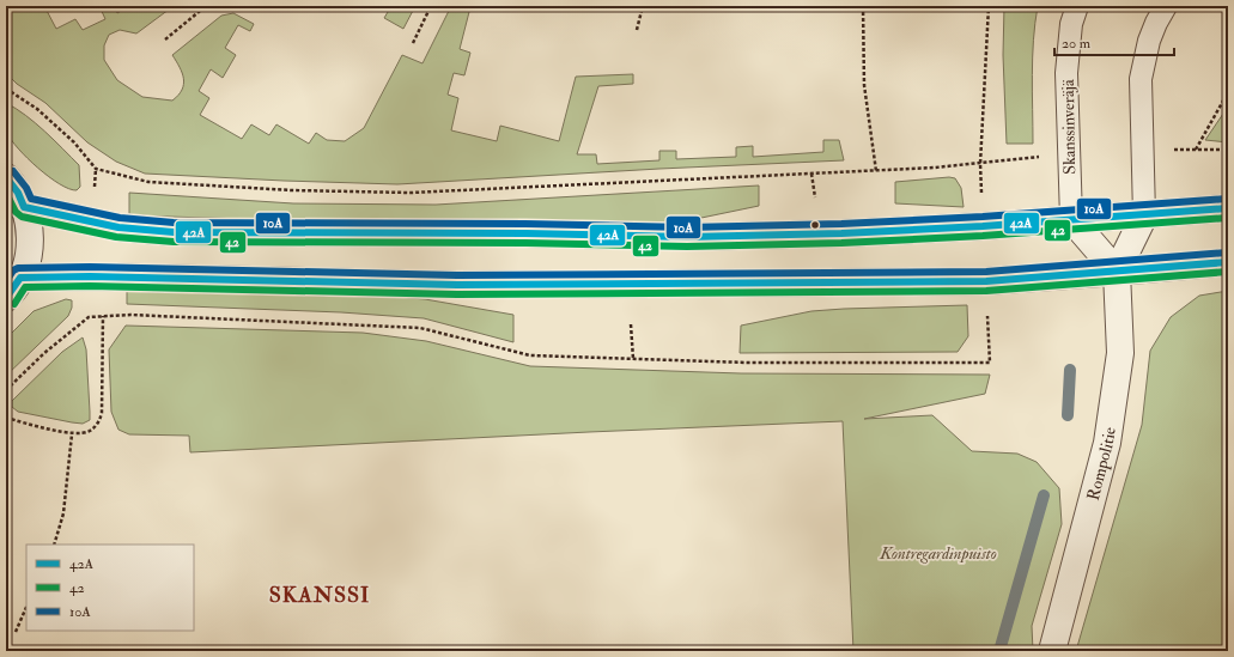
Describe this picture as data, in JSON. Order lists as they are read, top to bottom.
{
  "streets": {
    "street": ["Rompolitie"],
    "lane": ["Skanssinveräjä"]
  },
  "districts": ["SKANSSI"],
  "parks": ["Kontregardinpuisto"],
  "lines": ["transit line 10A", "transit line 42A", "transit line 42"],
  "legend": ["42A", "42", "10A"],
  "scale_bar": "20 m"
}
